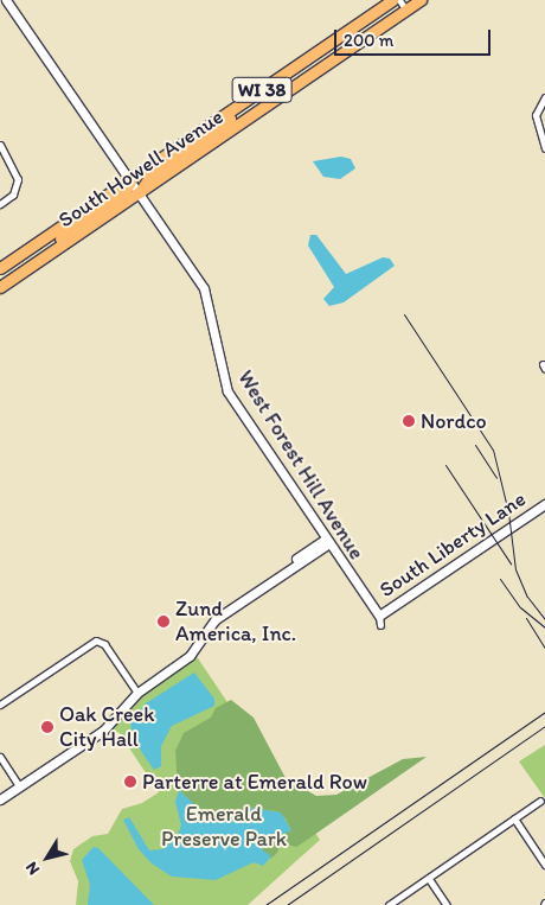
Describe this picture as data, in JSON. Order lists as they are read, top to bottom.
{
  "streets": {
    "main road": ["WI 38", "South Howell Avenue"],
    "street": ["West Forest Hill Avenue", "South Liberty Lane"]
  },
  "crossings": [
    ["South Howell Avenue", "West Forest Hill Avenue"],
    ["West Forest Hill Avenue", "South Liberty Lane"]
  ],
  "parks": ["Emerald Preserve Park"],
  "places": [
    "Nordco",
    "Zund America, Inc.",
    "Oak Creek City Hall",
    "Parterre at Emerald Row"
  ],
  "scale_bar": "200 m",
  "north": "bottom left"
}
